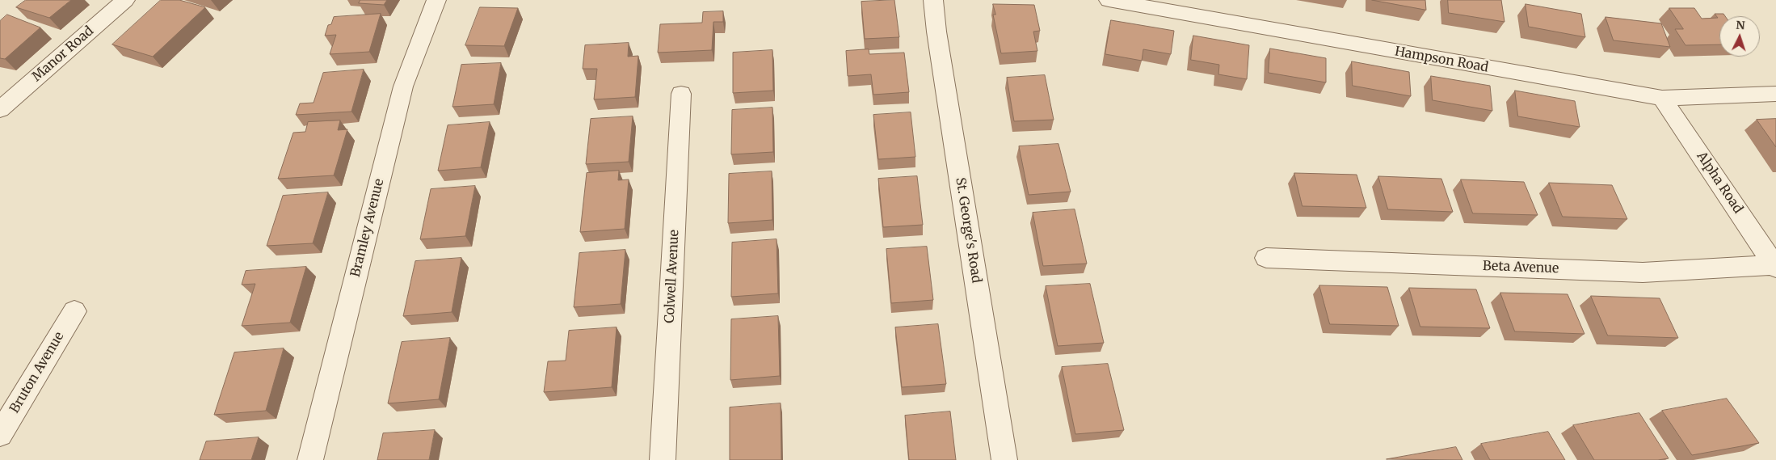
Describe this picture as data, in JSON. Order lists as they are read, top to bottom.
{
  "streets": {
    "street": [
      "Manor Road",
      "Hampson Road",
      "Alpha Road",
      "Bramley Avenue",
      "St. George's Road",
      "Beta Avenue",
      "Colwell Avenue",
      "Bruton Avenue"
    ]
  },
  "crossings": [
    ["Hampson Road", "Alpha Road"],
    ["Alpha Road", "Beta Avenue"]
  ],
  "north": "top"
}
